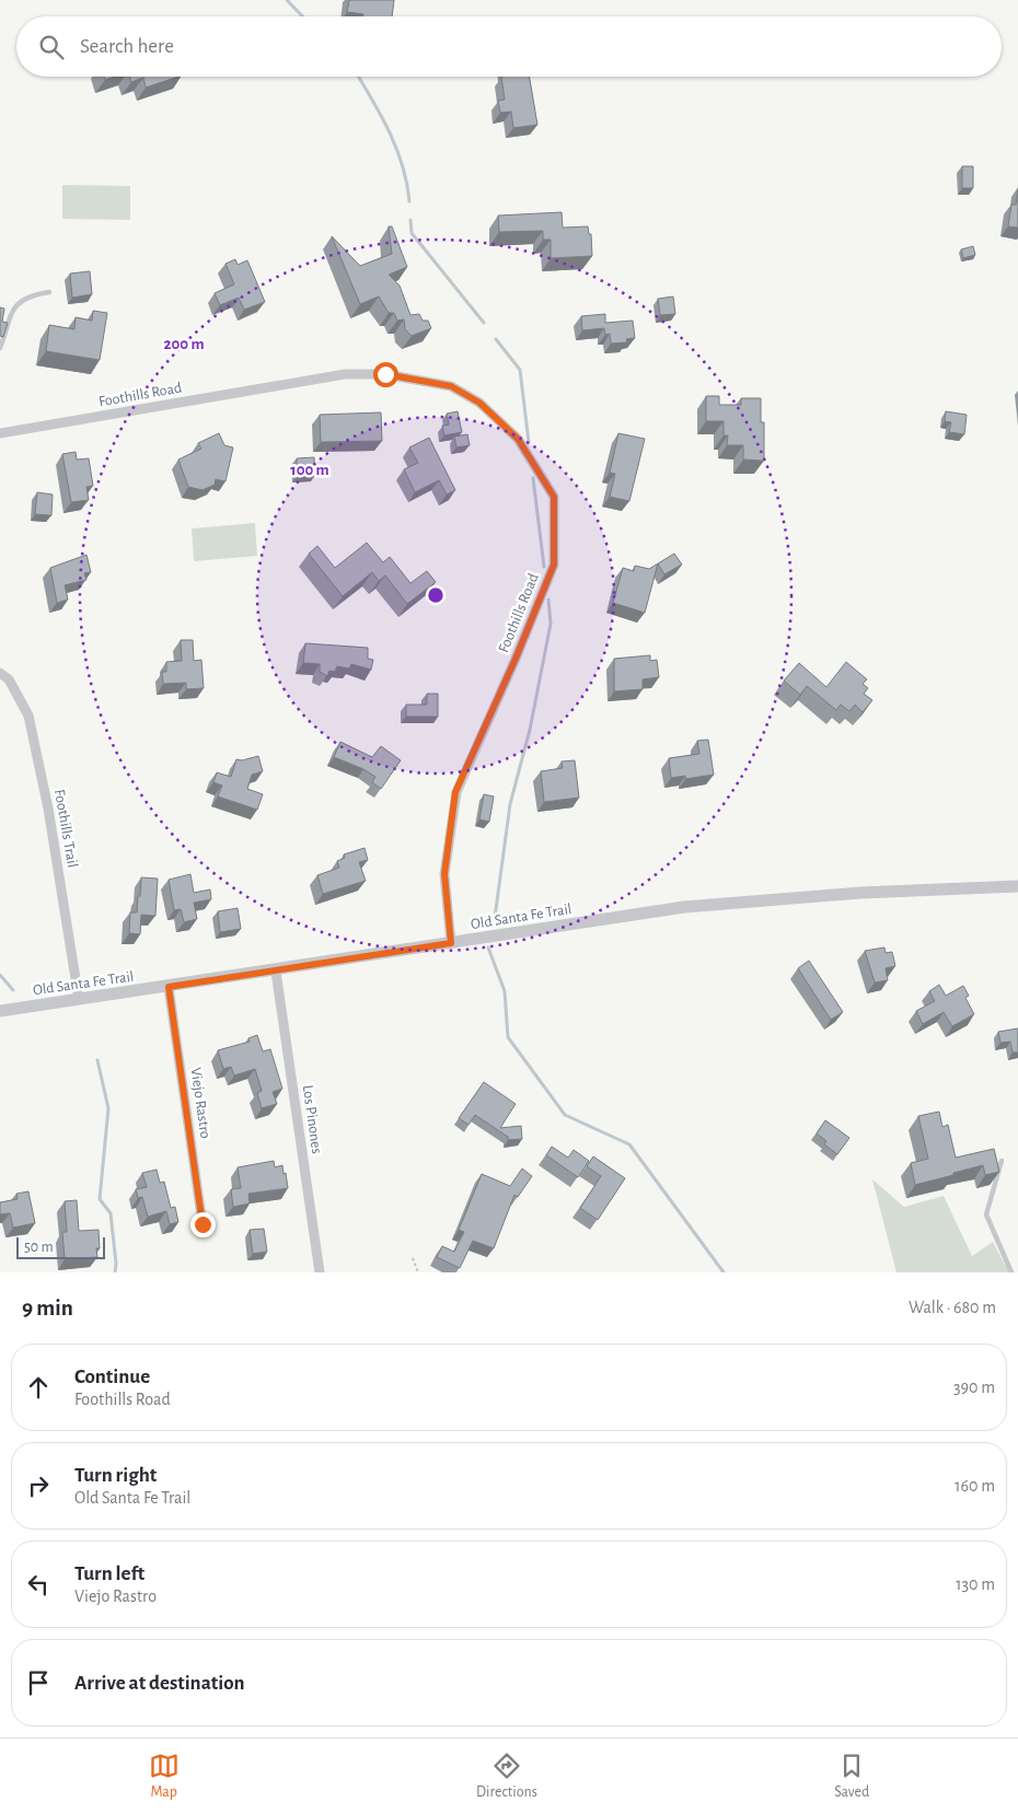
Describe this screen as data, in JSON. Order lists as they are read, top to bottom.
{
  "streets": {
    "street": [
      "Foothills Road",
      "Foothills Trail",
      "Old Santa Fe Trail",
      "Viejo Rastro",
      "Los Pinones"
    ]
  },
  "crossings": [
    ["Foothills Road", "Old Santa Fe Trail"],
    ["Foothills Trail", "Old Santa Fe Trail"],
    ["Old Santa Fe Trail", "Viejo Rastro"],
    ["Old Santa Fe Trail", "Los Pinones"]
  ],
  "scale_bar": "50 m",
  "page": {
    "search": "Search here",
    "scale": "50 m",
    "heading": ["9 min", "Walk · 680 m"],
    "list": [
      ["Continue", "Foothills Road", "390 m"],
      ["Turn right", "Old Santa Fe Trail", "160 m"],
      ["Turn left", "Viejo Rastro", "130 m"],
      "Arrive at destination"
    ],
    "nav": ["Map", "Directions", "Saved"]
  },
  "rings": ["200 m", "100 m"]
}
